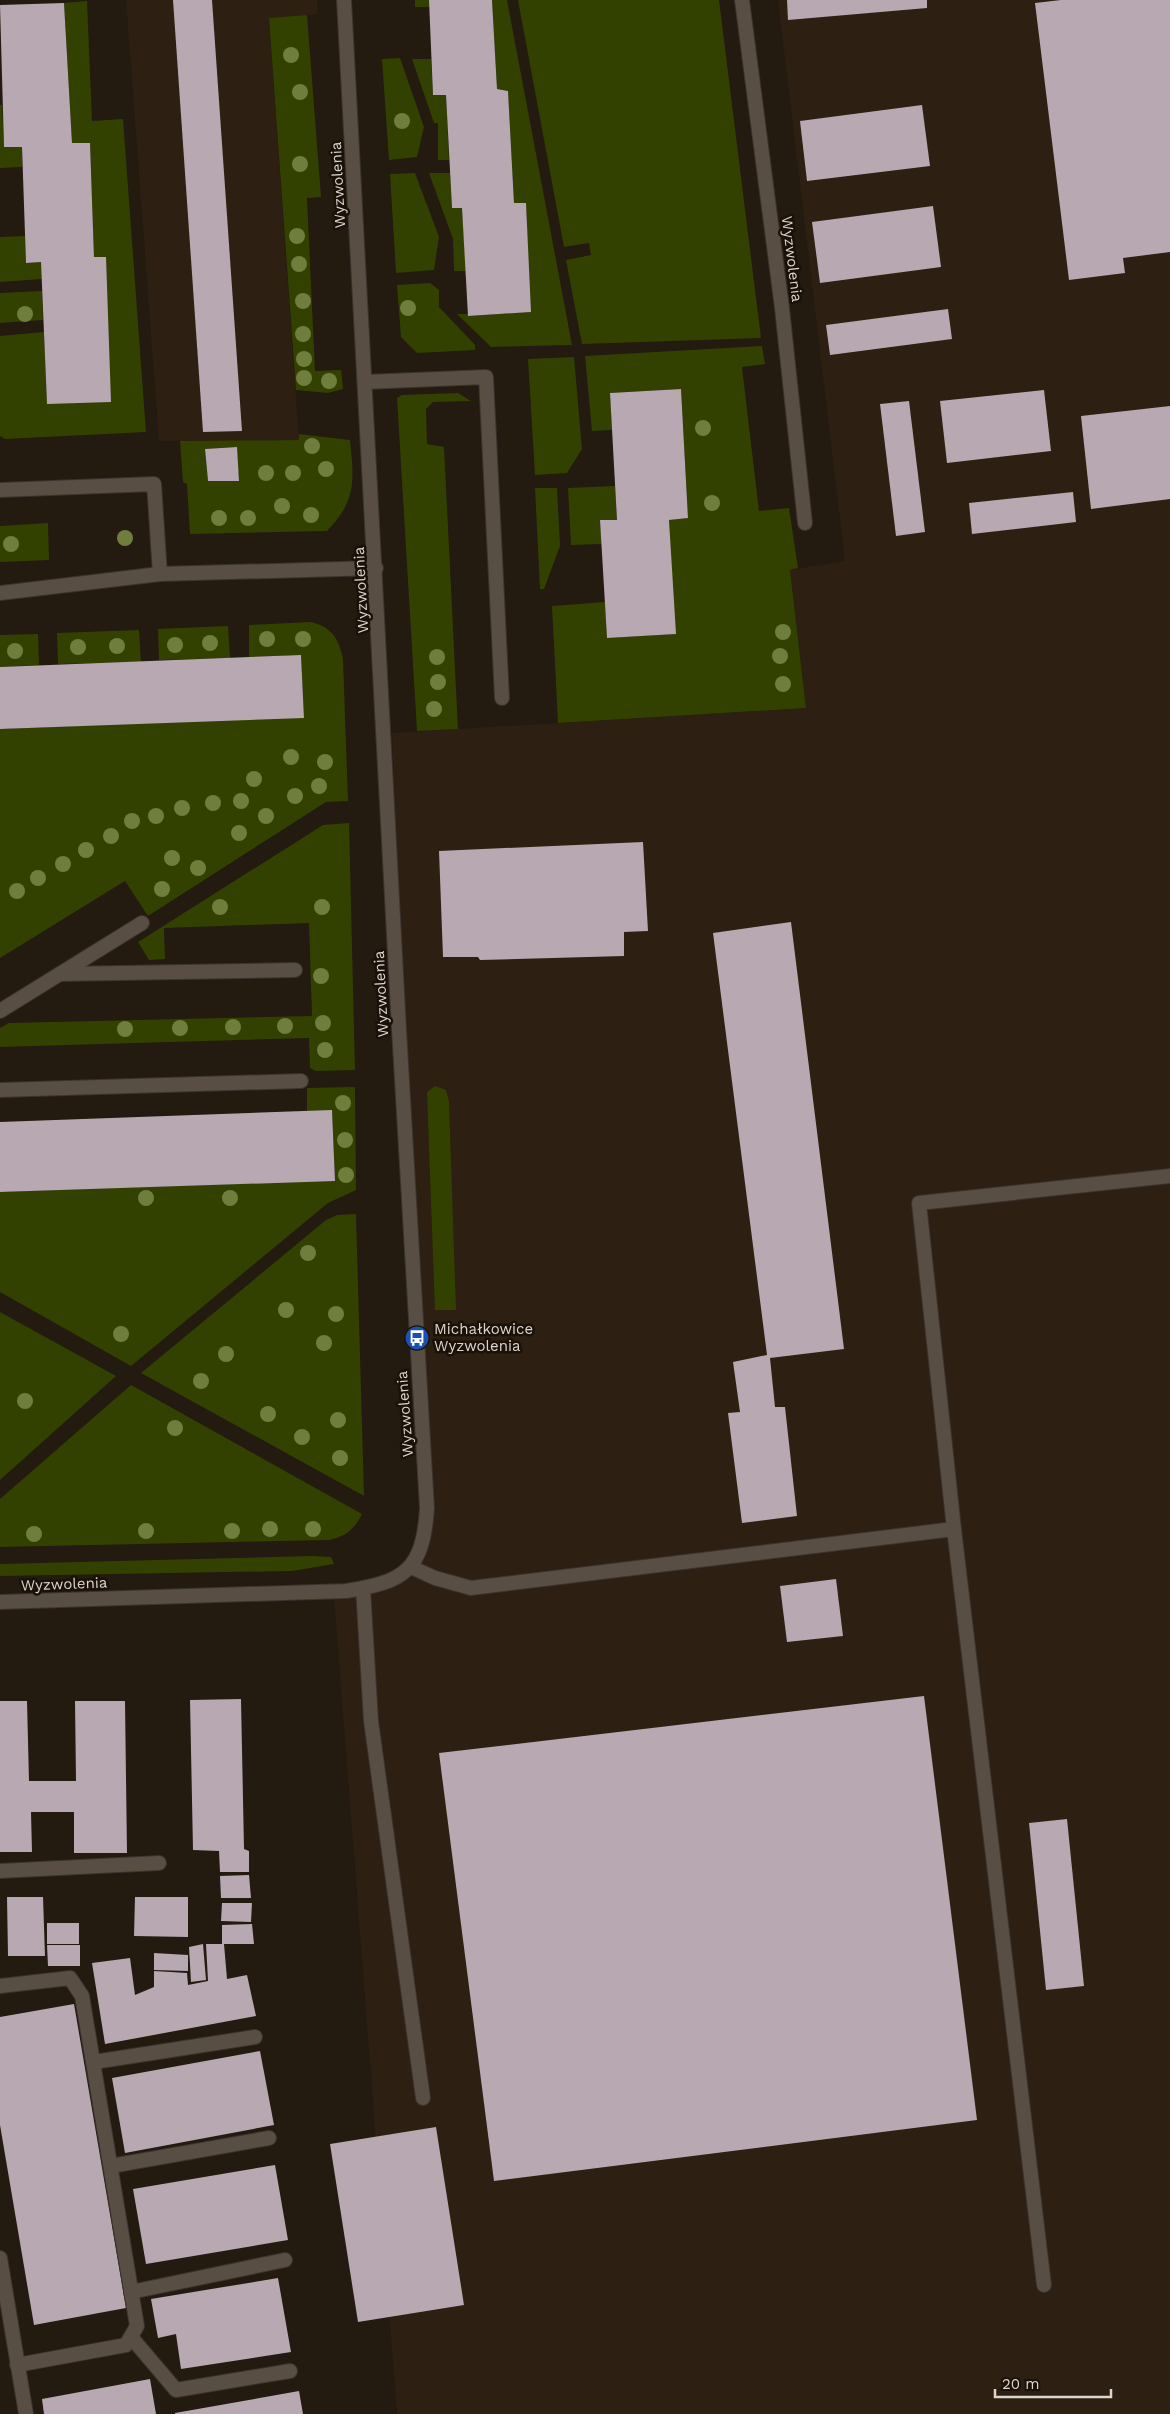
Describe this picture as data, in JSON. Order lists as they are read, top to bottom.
{
  "streets": {
    "street": ["Wyzwolenia"]
  },
  "places": {
    "bus stop": ["Michałkowice Wyzwolenia"]
  },
  "scale_bar": "20 m"
}
